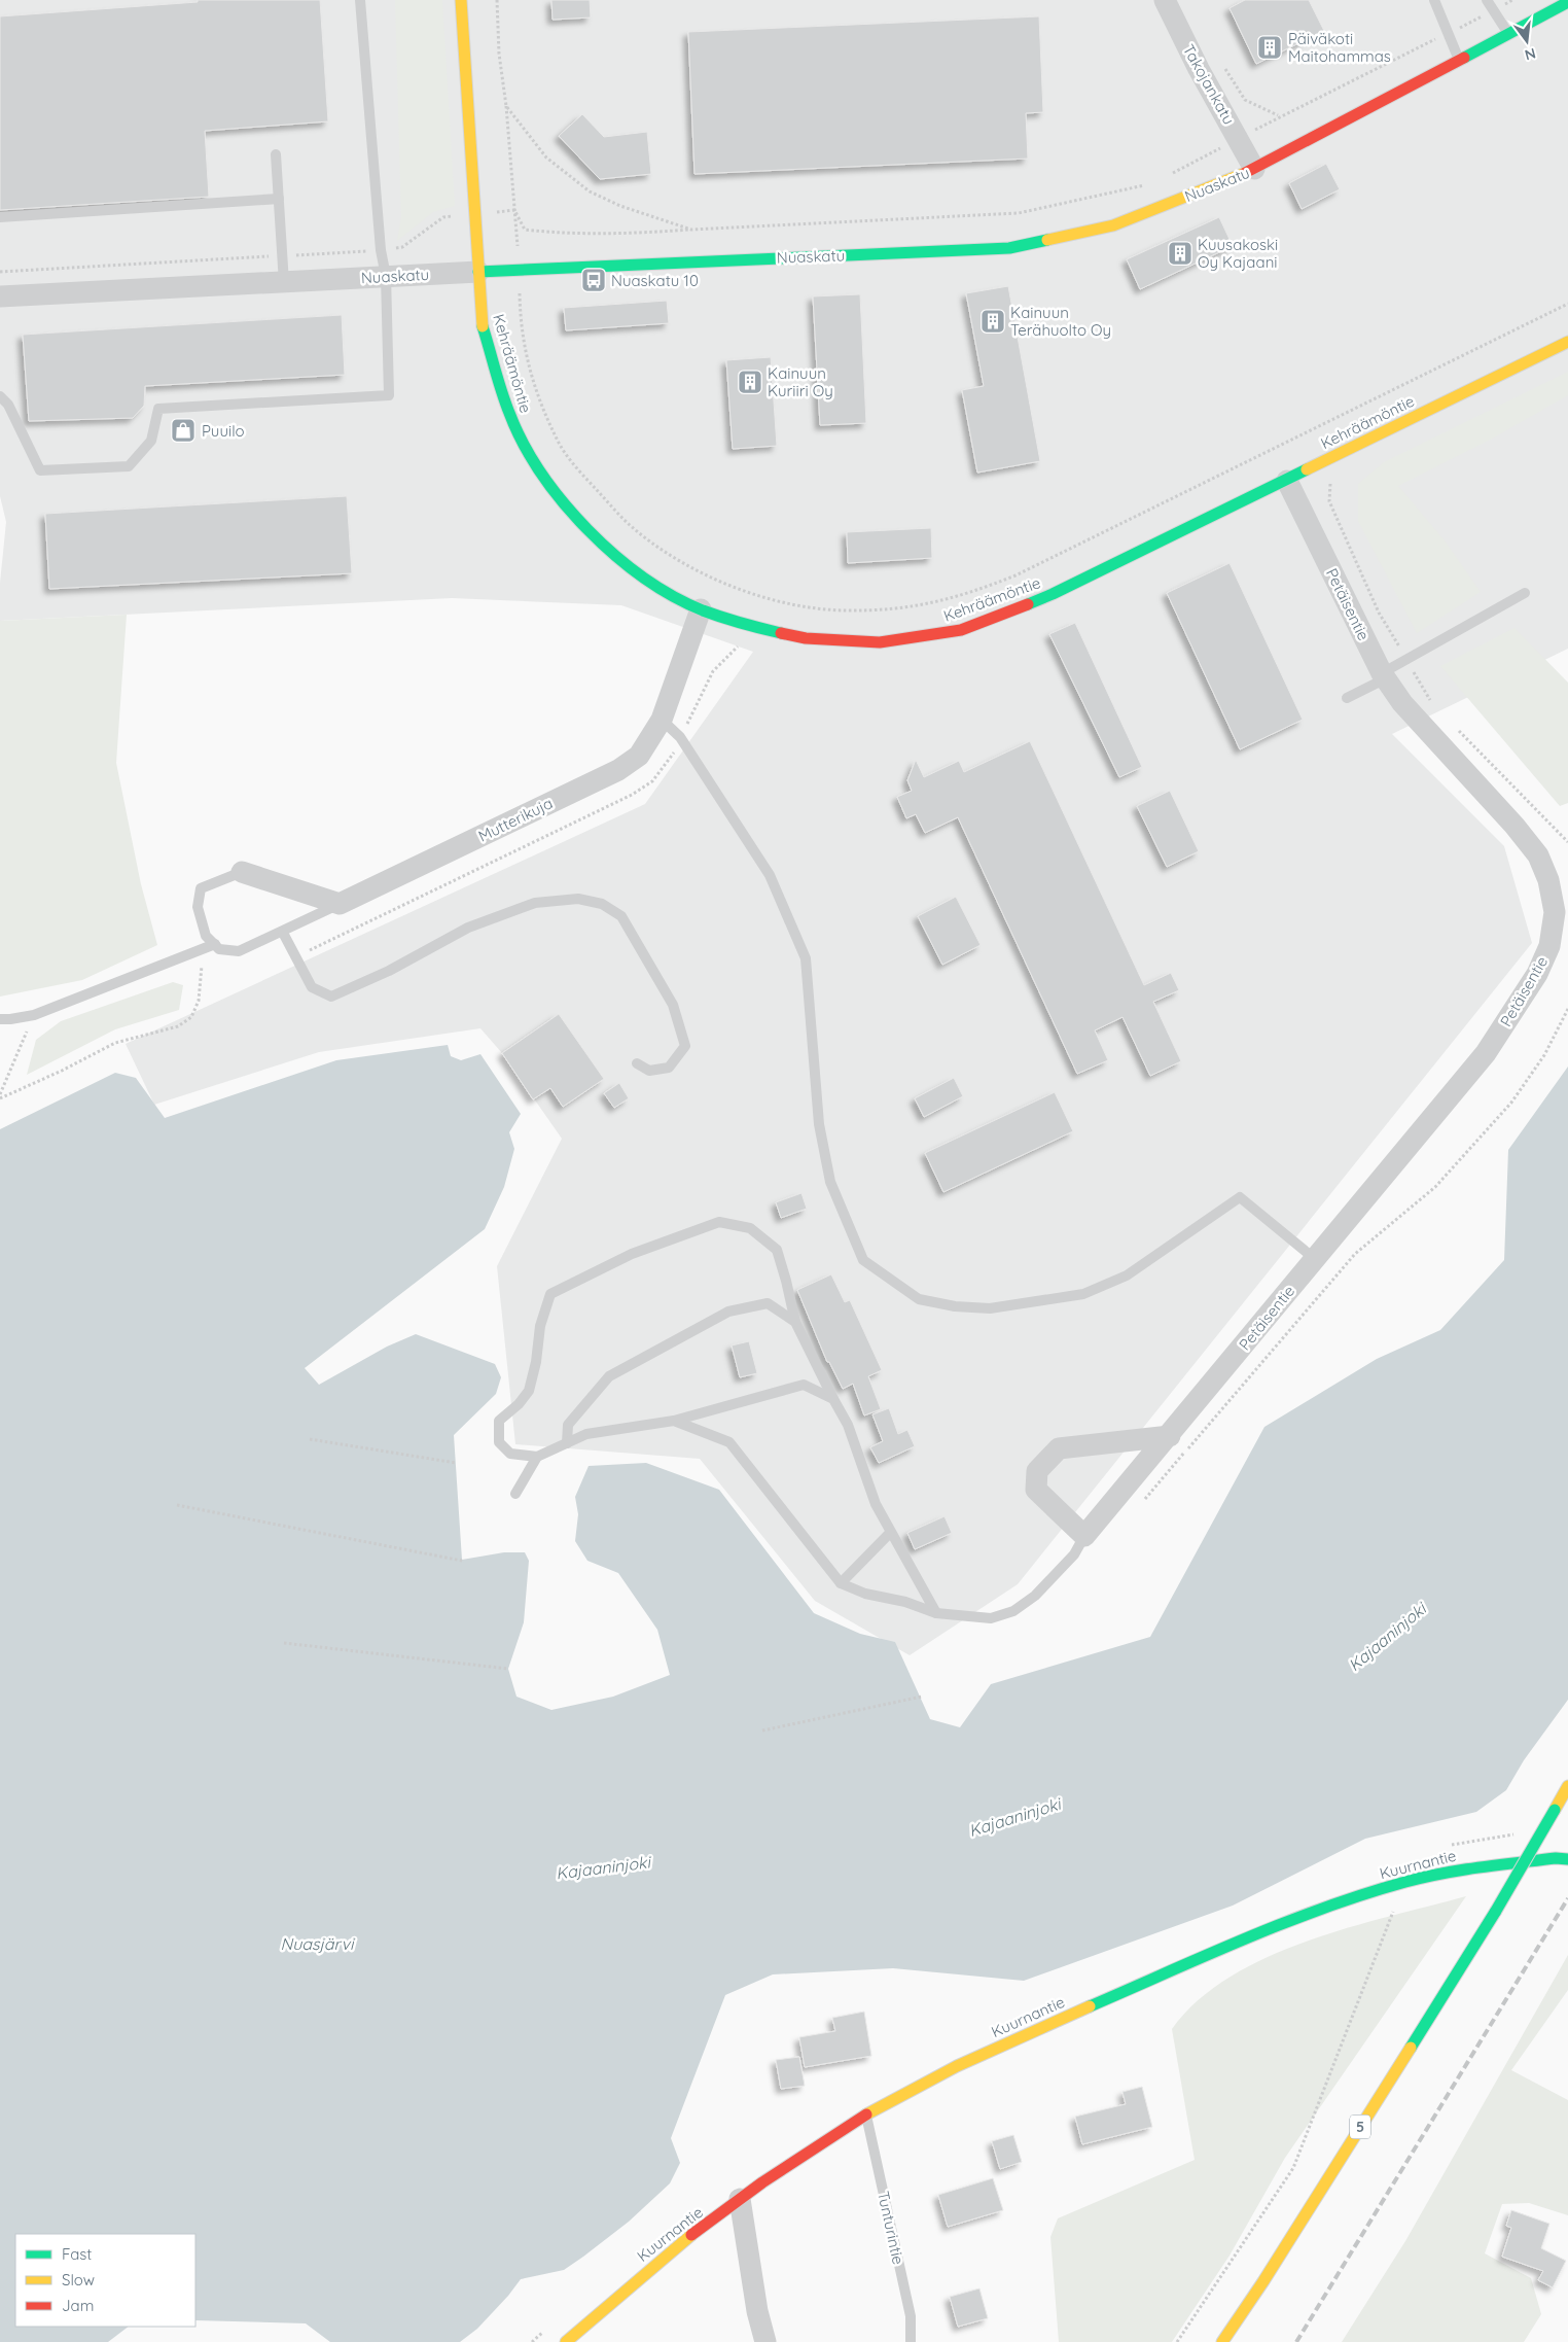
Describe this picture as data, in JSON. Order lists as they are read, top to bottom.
{
  "streets": {
    "main road": [
      "Nuaskatu",
      "Kehräämöntie",
      "Kuurnantie",
      "5"
    ],
    "street": ["Takojankatu", "Petäisentie", "Mutterikuja"],
    "lane": ["Tunturintie"]
  },
  "crossings": [
    ["Takojankatu", "Nuaskatu"],
    ["Nuaskatu", "Kehräämöntie"],
    ["Kehräämöntie", "Petäisentie"],
    ["Kehräämöntie", "Mutterikuja"],
    ["Kuurnantie", "Tunturintie"]
  ],
  "water": ["Kajaaninjoki", "Nuasjärvi"],
  "places": {
    "building": [
      "Päiväkoti Maitohammas",
      "Kuusakoski Oy Kajaani",
      "Kainuun Terähuolto Oy",
      "Kainuun Kuriiri Oy"
    ],
    "bus stop": ["Nuaskatu 10"],
    "shop": ["Puuilo"]
  },
  "legend": ["Fast", "Slow", "Jam"],
  "north": "bottom"
}
